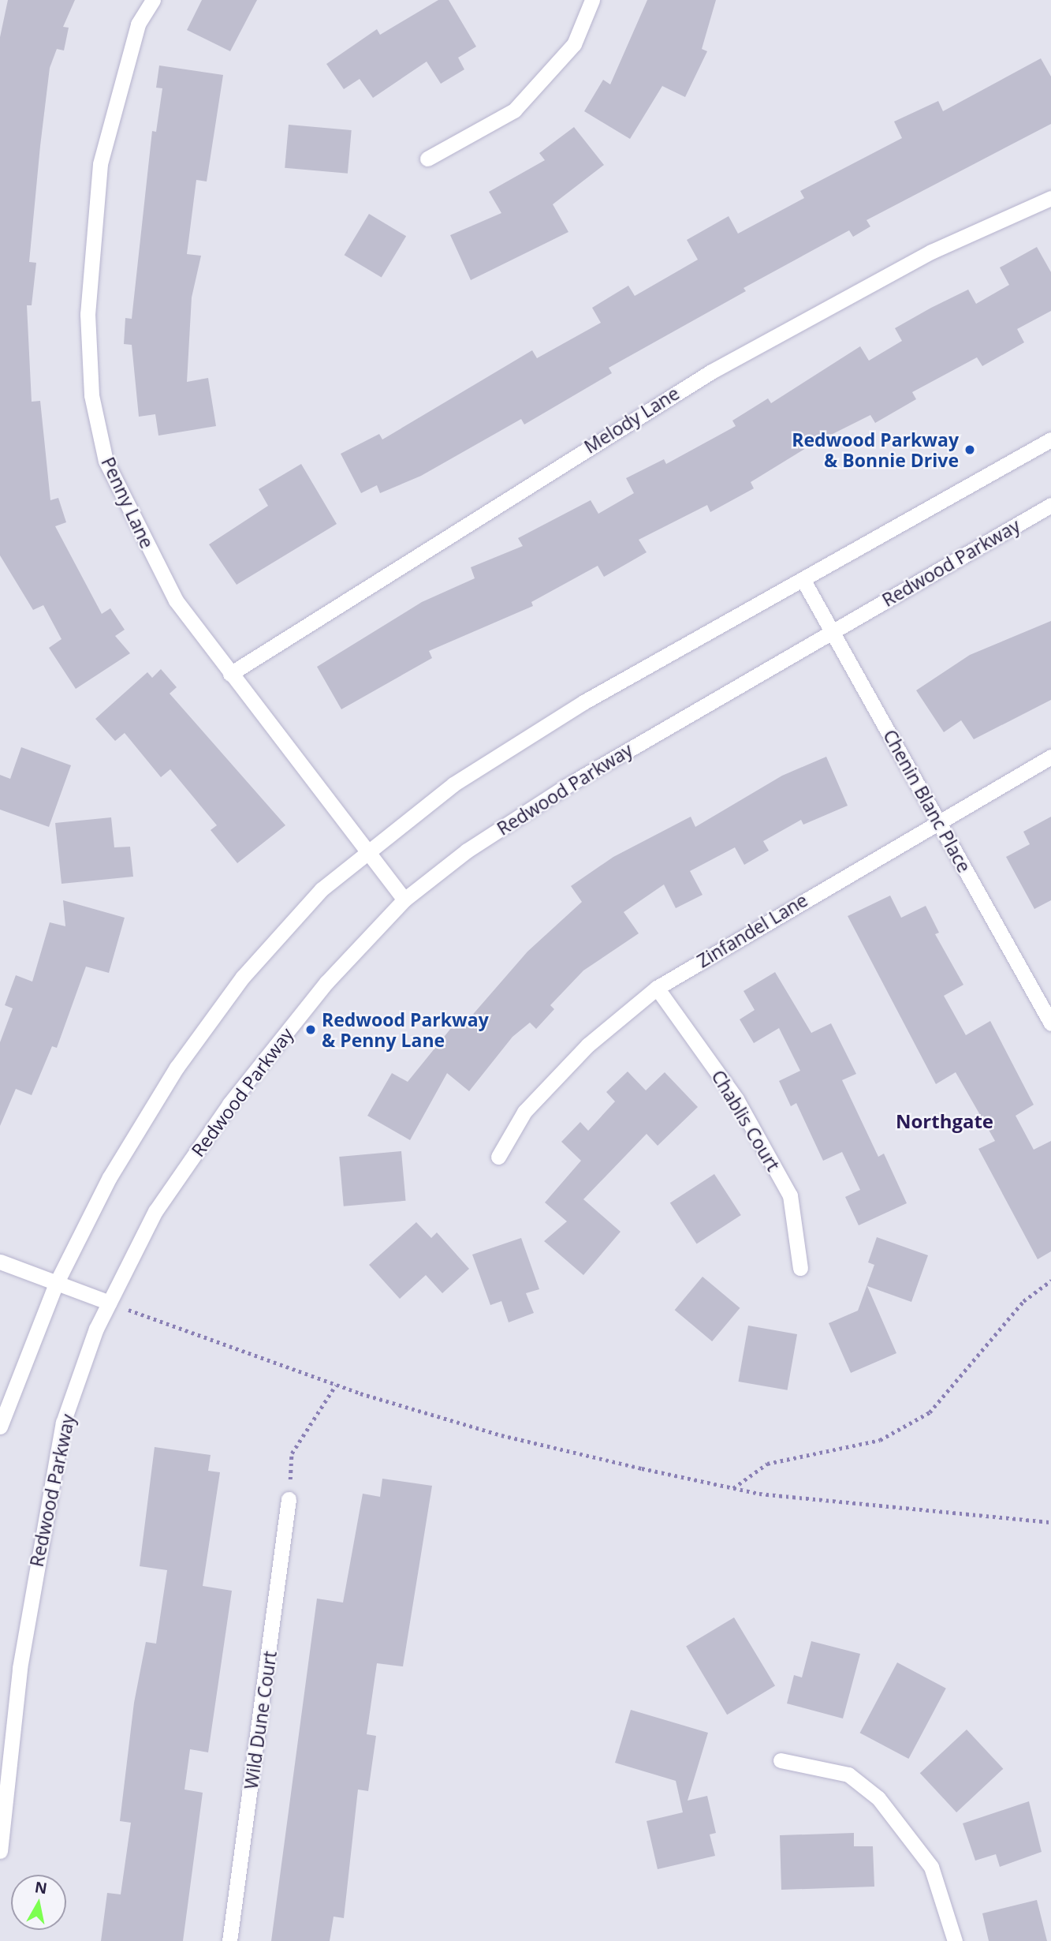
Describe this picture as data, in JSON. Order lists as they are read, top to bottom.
{
  "streets": {
    "street": [
      "Melody Lane",
      "Penny Lane",
      "Redwood Parkway",
      "Chenin Blanc Place",
      "Zinfandel Lane",
      "Chablis Court",
      "Wild Dune Court"
    ]
  },
  "crossings": [
    ["Melody Lane", "Penny Lane"],
    ["Penny Lane", "Redwood Parkway"],
    ["Redwood Parkway", "Chenin Blanc Place"],
    ["Chenin Blanc Place", "Zinfandel Lane"],
    ["Zinfandel Lane", "Chablis Court"]
  ],
  "districts": ["Northgate"],
  "places": ["Redwood Parkway & Bonnie Drive", "Redwood Parkway & Penny Lane"],
  "north": "top"
}
